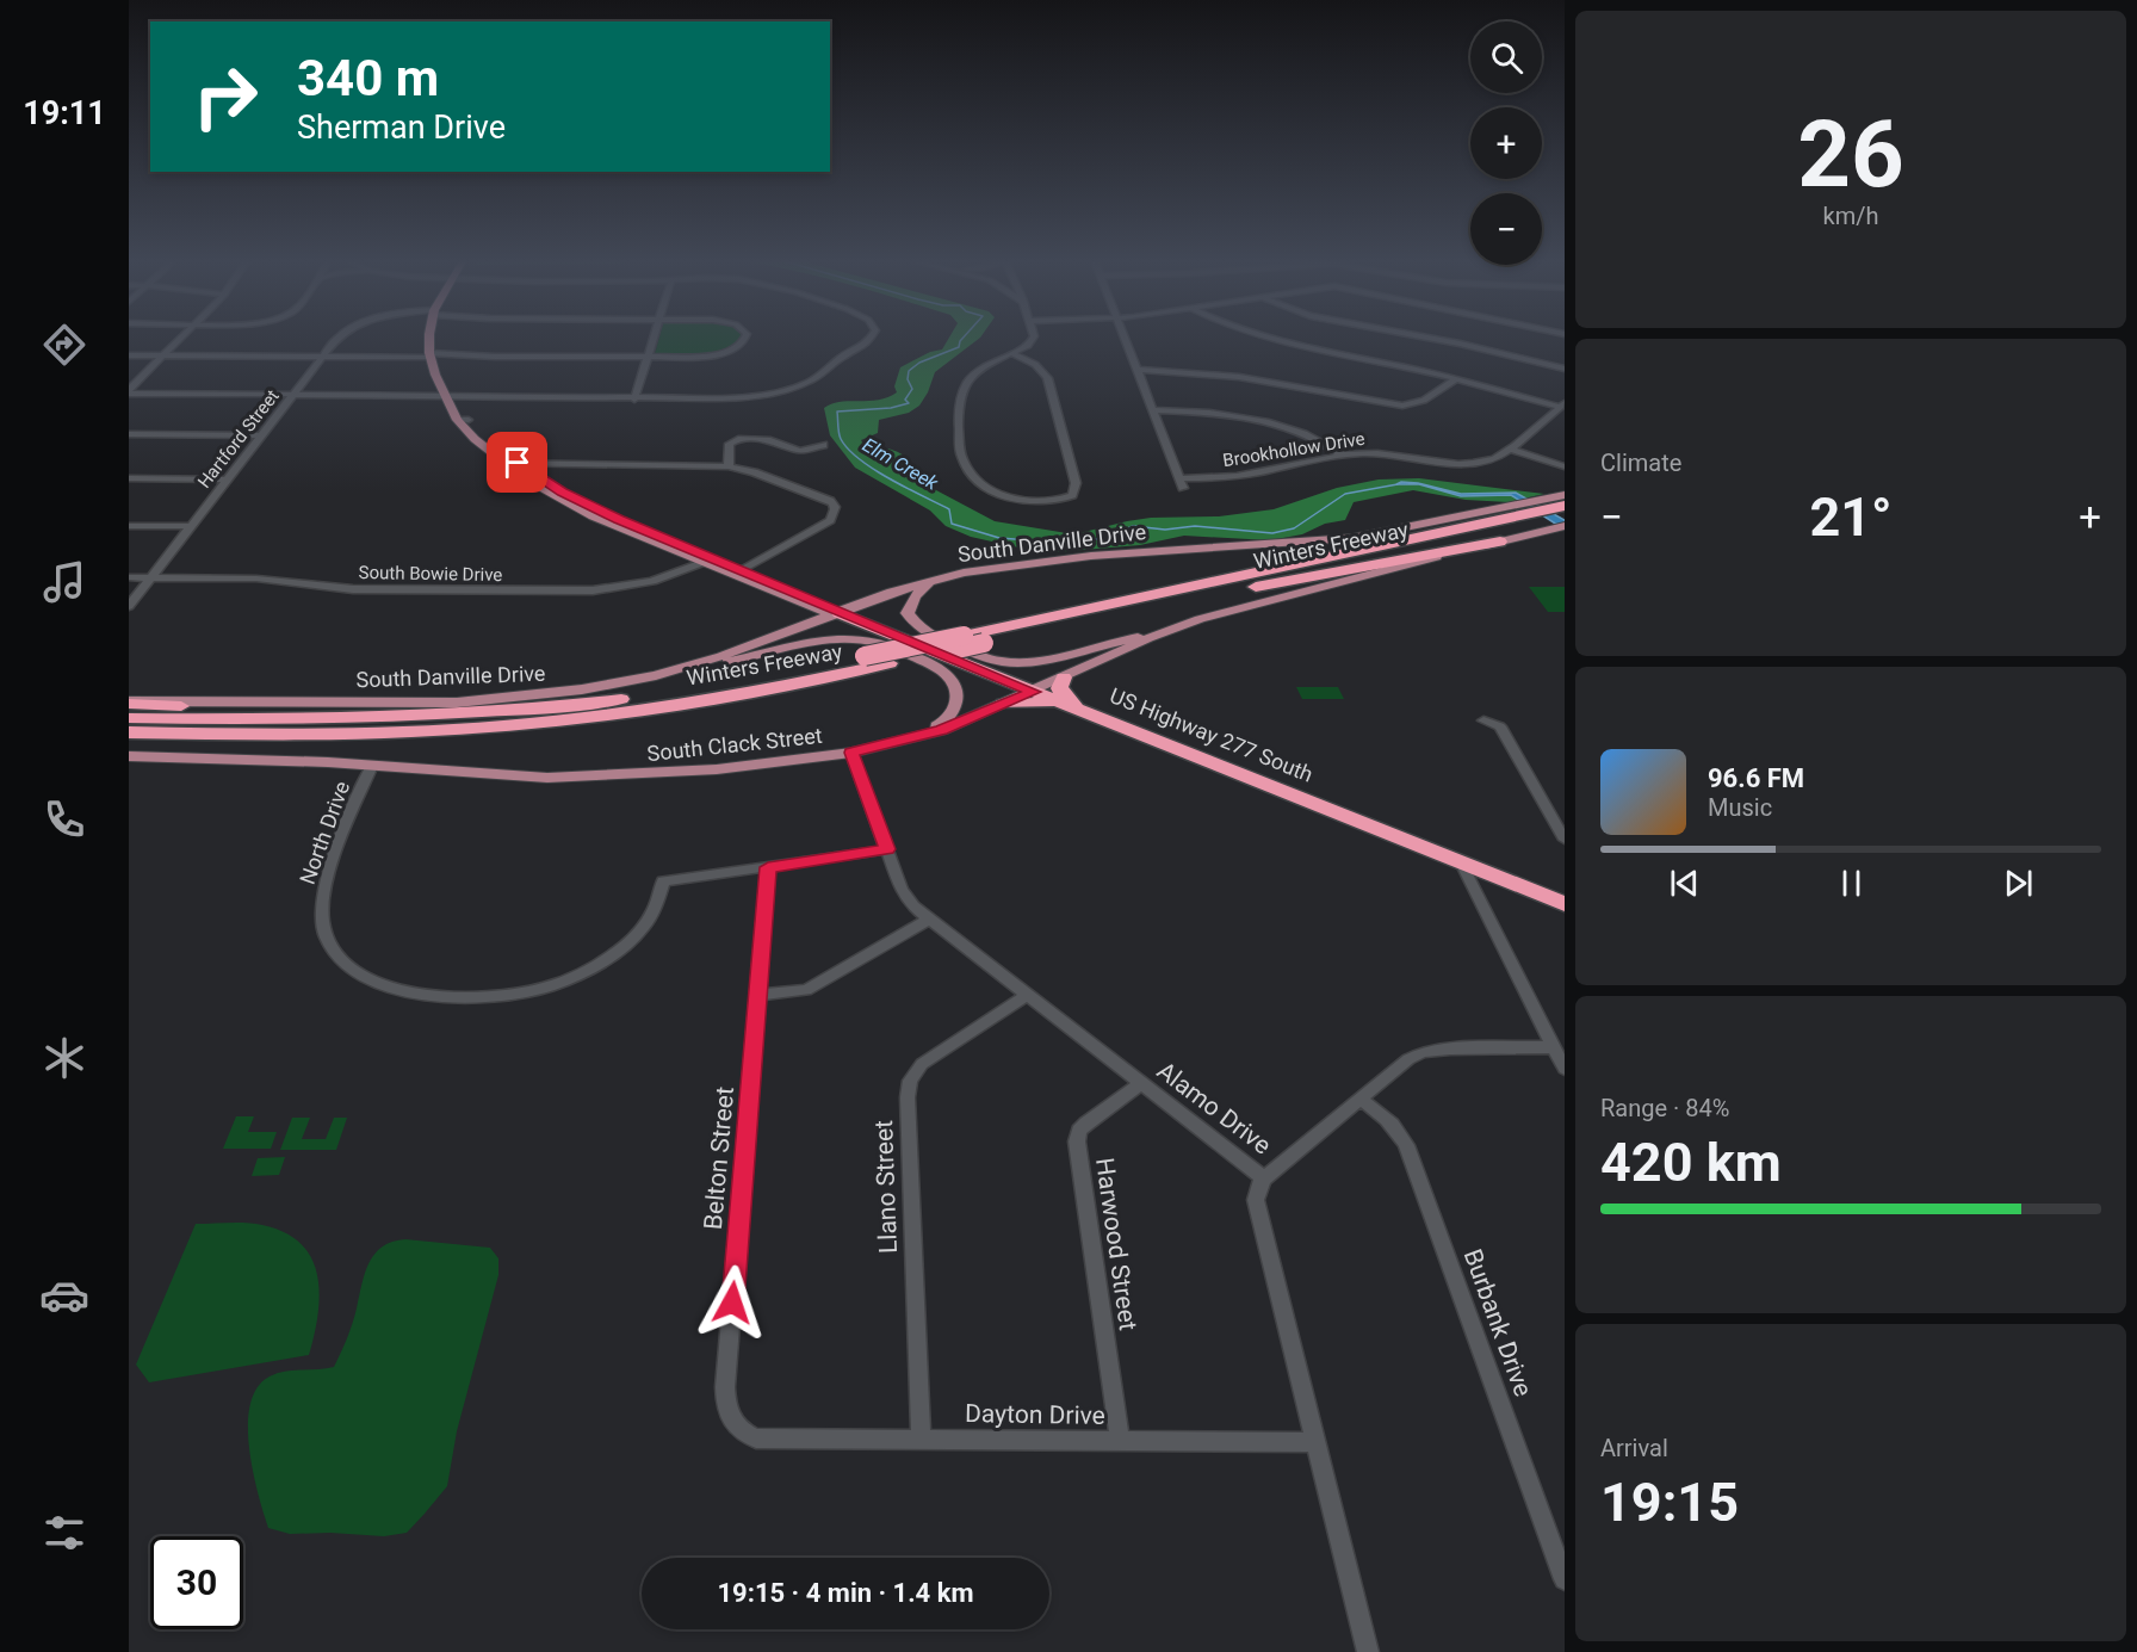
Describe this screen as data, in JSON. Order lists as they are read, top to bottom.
{
  "streets": {
    "highway": ["Winters Freeway", "US Highway 277 South"],
    "main road": ["South Danville Drive", "South Clack Street"],
    "street": [
      "Hartford Street",
      "Brookhollow Drive",
      "South Bowie Drive",
      "North Drive",
      "Alamo Drive",
      "Belton Street",
      "Llano Street",
      "Harwood Street",
      "Burbank Drive",
      "Dayton Drive"
    ]
  },
  "crossings": [
    ["Hartford Street", "South Bowie Drive"],
    ["South Danville Drive", "Winters Freeway"],
    ["South Danville Drive", "US Highway 277 South"],
    ["Winters Freeway", "South Clack Street"],
    ["US Highway 277 South", "South Clack Street"],
    ["South Clack Street", "North Drive"],
    ["South Clack Street", "Alamo Drive"],
    ["North Drive", "Belton Street"],
    ["Alamo Drive", "Llano Street"],
    ["Alamo Drive", "Harwood Street"],
    ["Alamo Drive", "Dayton Drive"],
    ["Belton Street", "Dayton Drive"],
    ["Llano Street", "Dayton Drive"],
    ["Harwood Street", "Dayton Drive"]
  ],
  "water": ["Elm Creek"],
  "page": {
    "tabs": "19:11",
    "tile": [
      ["26", "km/h"],
      "Climate",
      ["Range · 84%", "420 km"],
      ["Arrival", "19:15"]
    ],
    "map_buttons": ["+", "−"],
    "turn": ["340 m", "Sherman Drive"],
    "heat": ["−", "21°", "+"],
    "song": ["96.6 FM", "Music"],
    "limit": "30",
    "trip": "19:15 · 4 min · 1.4 km"
  }
}
